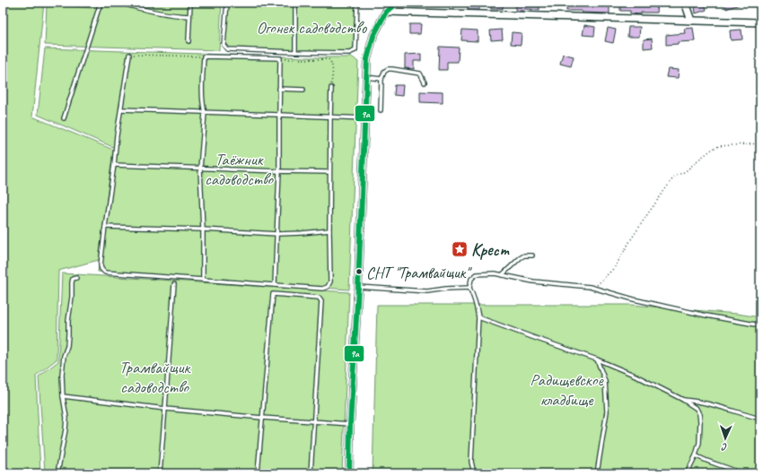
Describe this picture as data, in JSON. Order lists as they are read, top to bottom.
{
  "parks": [
    "Огонек садоводство",
    "Таёжник садоводство",
    "Трамвайщик садоводство",
    "Радищевское кладбище"
  ],
  "places": {
    "place": ["Крест"],
    "other": ["СНТ \"Трамвайщик\""]
  },
  "lines": ["transit line 9а"],
  "north": "bottom"
}
